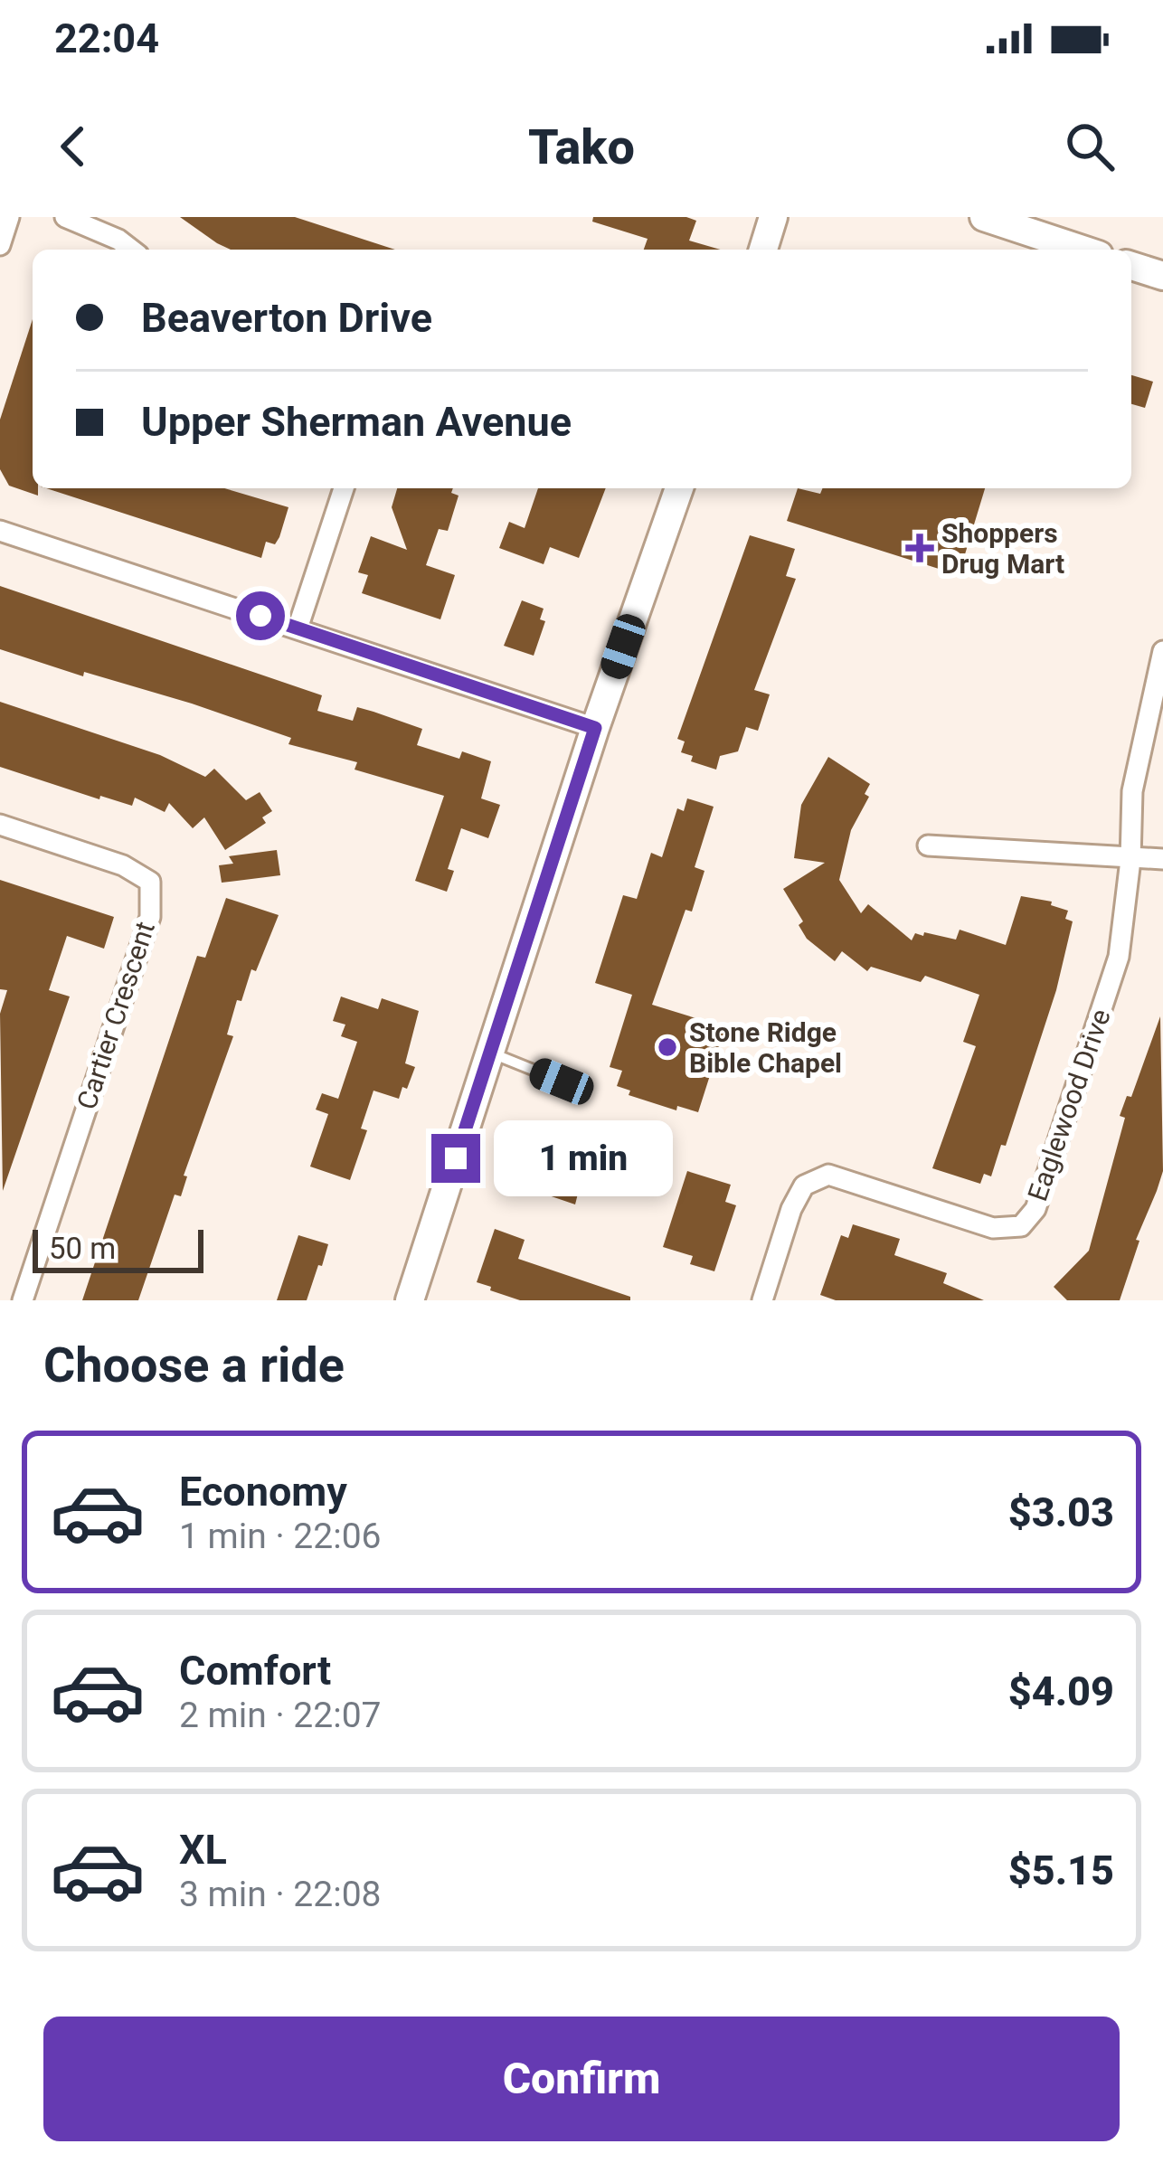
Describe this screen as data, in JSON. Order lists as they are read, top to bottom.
{
  "streets": {
    "street": ["Cartier Crescent", "Eaglewood Drive"]
  },
  "places": {
    "health": ["Shoppers Drug Mart"],
    "other": ["Stone Ridge Bible Chapel"]
  },
  "scale_bar": "50 m",
  "page": {
    "status": "22:04",
    "header": "Tako",
    "banner": ["Beaverton Drive", "Upper Sherman Avenue"],
    "bubble": "1 min",
    "scale": "50 m",
    "heading": "Choose a ride",
    "list": [
      {
        "name": "Economy",
        "note": "1 min · 22:06",
        "value": "$3.03"
      },
      {
        "name": "Comfort",
        "note": "2 min · 22:07",
        "value": "$4.09"
      },
      {
        "name": "XL",
        "note": "3 min · 22:08",
        "value": "$5.15"
      }
    ],
    "buttons": "Confirm"
  }
}
